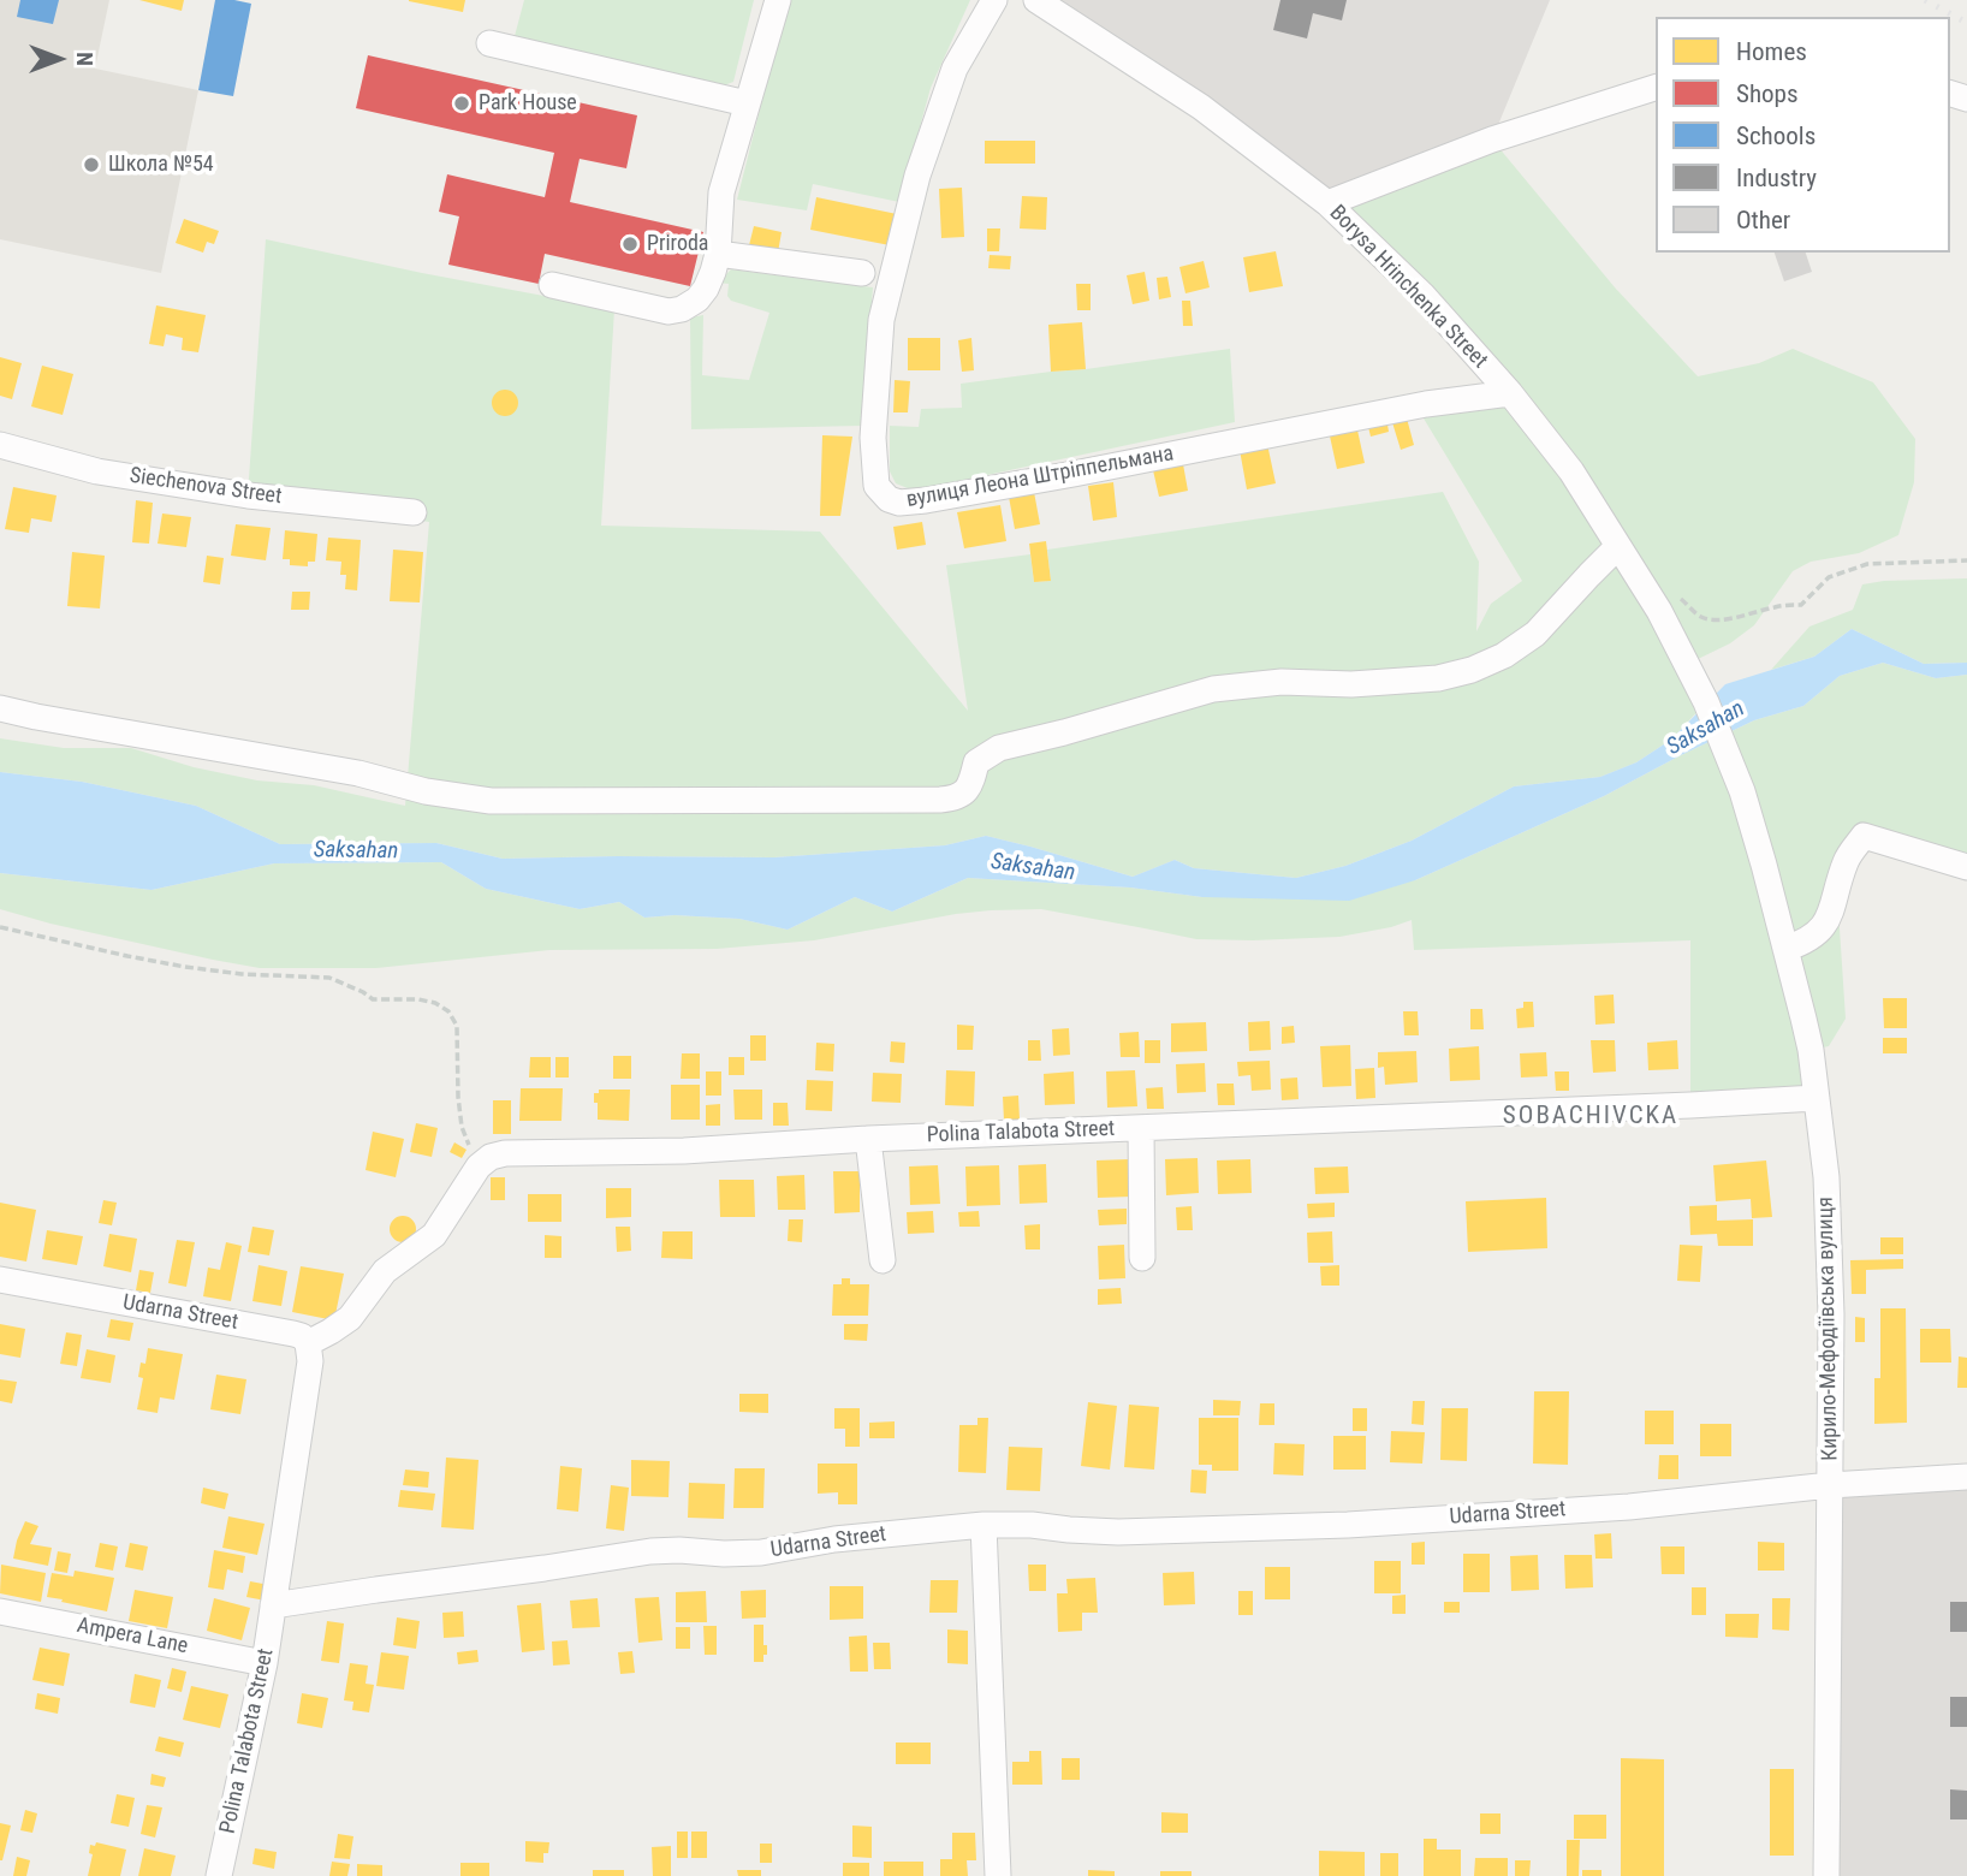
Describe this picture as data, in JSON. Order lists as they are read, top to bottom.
{
  "streets": {
    "street": [
      "Borysa Hrinchenka Street",
      "вулиця Леона Штріппельмана",
      "Siechenova Street",
      "Polina Talabota Street",
      "Udarna Street",
      "Кирило-Мефодіївська вулиця",
      "Ampera Lane"
    ]
  },
  "crossings": [
    ["Borysa Hrinchenka Street", "вулиця Леона Штріппельмана"],
    ["Borysa Hrinchenka Street", "Кирило-Мефодіївська вулиця"],
    ["Polina Talabota Street", "Udarna Street"],
    ["Polina Talabota Street", "Кирило-Мефодіївська вулиця"],
    ["Polina Talabota Street", "Ampera Lane"],
    ["Udarna Street", "Кирило-Мефодіївська вулиця"]
  ],
  "districts": ["SOBACHIVCKA"],
  "water": ["Saksahan"],
  "places": ["Park House", "Школа №54", "Priroda"],
  "legend": [
    "Homes",
    "Shops",
    "Schools",
    "Industry",
    "Other"
  ],
  "north": "right"
}
